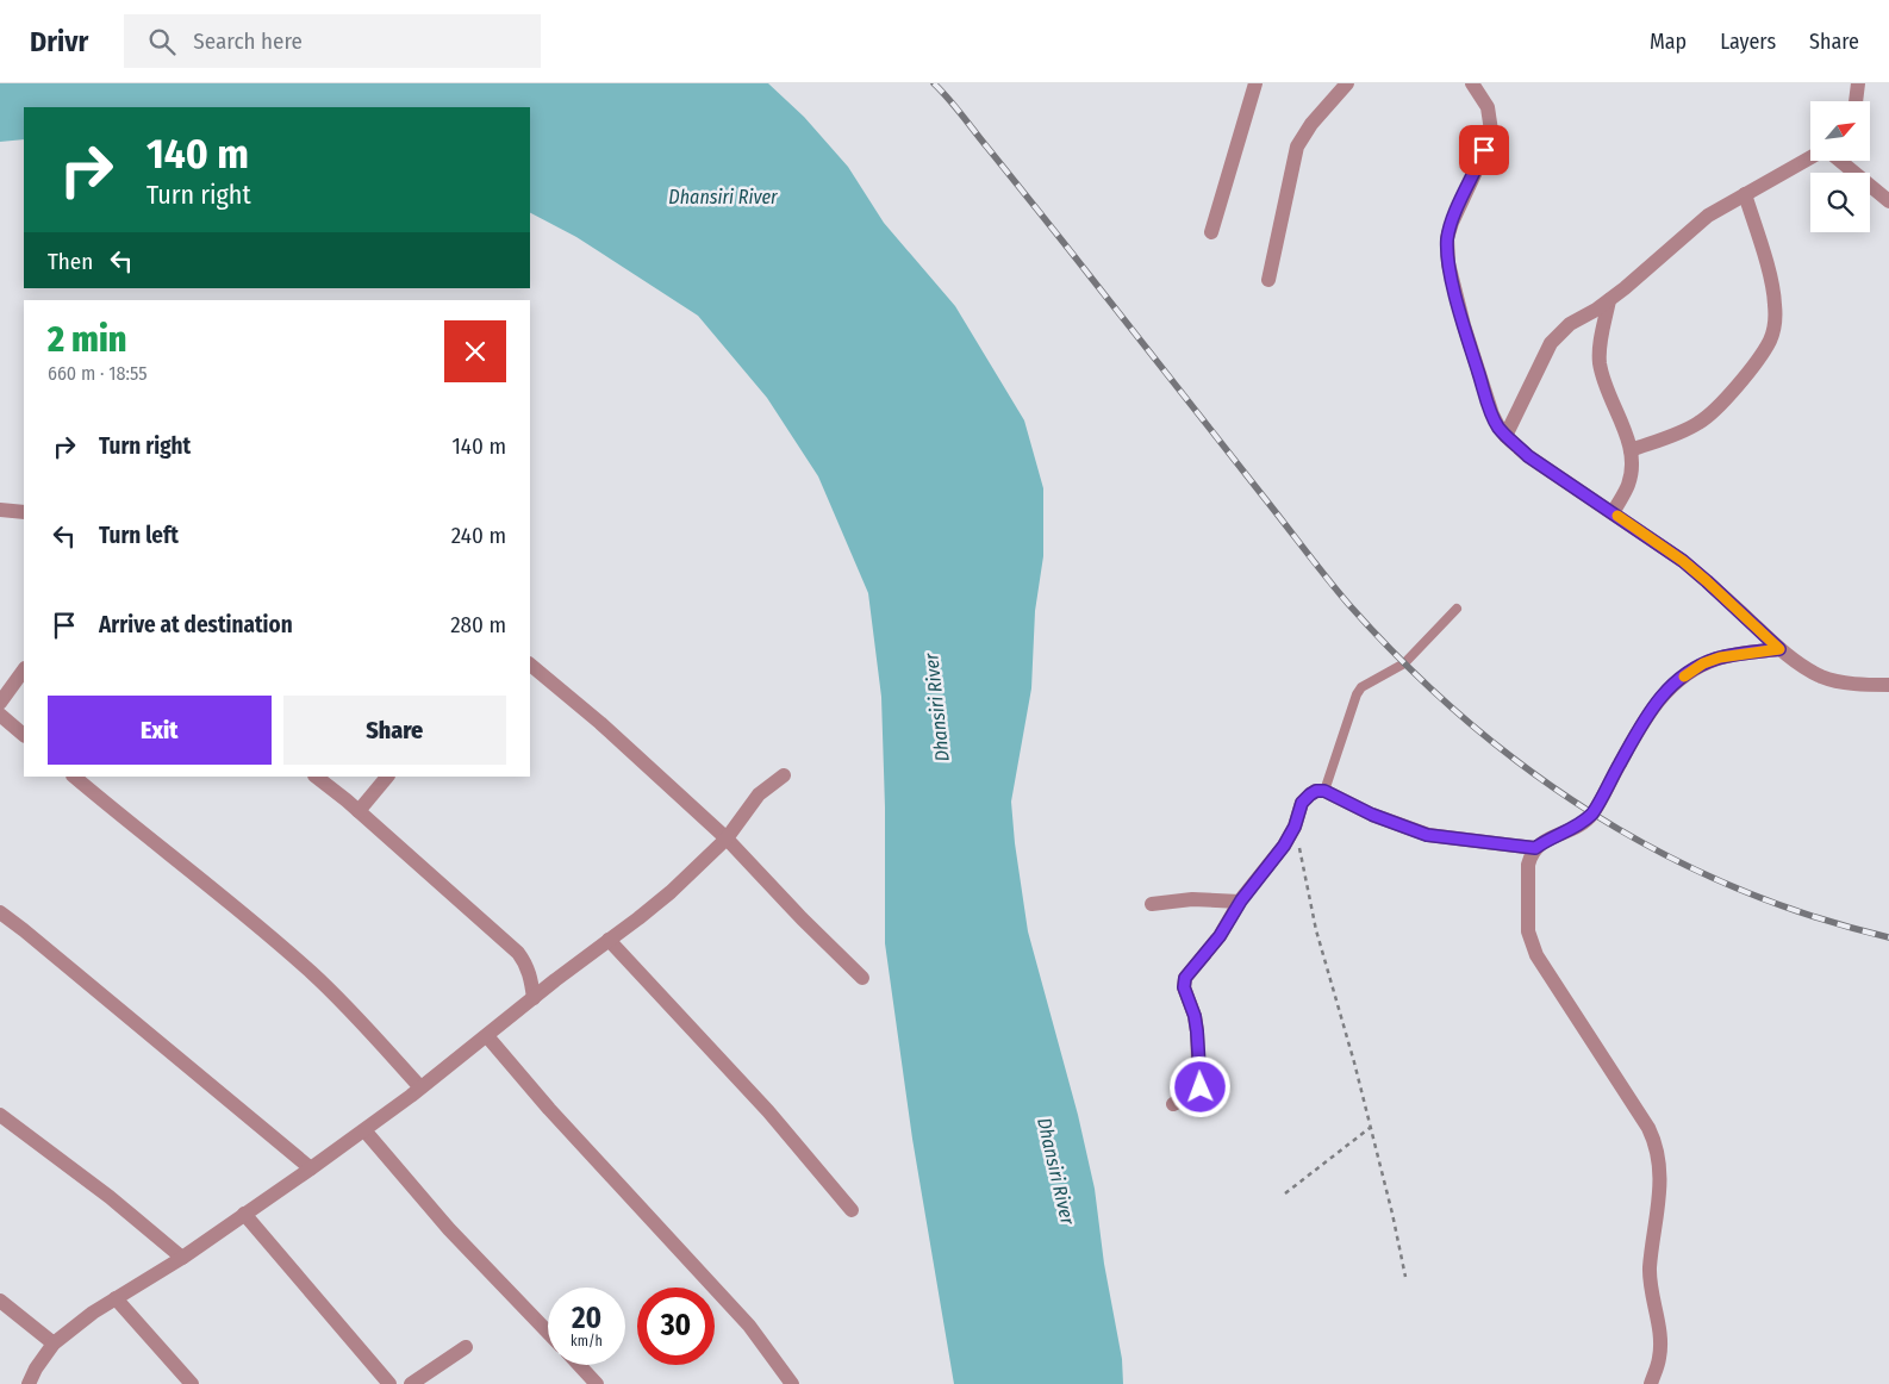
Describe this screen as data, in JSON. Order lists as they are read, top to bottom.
{
  "water": ["Dhansiri River"],
  "north": "top right",
  "page": {
    "header": "Drivr",
    "search": "Search here",
    "nav": ["Map", "Layers", "Share"],
    "turn": ["140 m", "Turn right"],
    "then": "Then",
    "heading": ["2 min", "660 m · 18:55"],
    "list": [
      {
        "name": "Turn right",
        "value": "140 m"
      },
      {
        "name": "Turn left",
        "value": "240 m"
      },
      {
        "name": "Arrive at destination",
        "value": "280 m"
      }
    ],
    "buttons": ["Exit", "Share"],
    "speed": "20 km/h",
    "limit": "30"
  }
}
